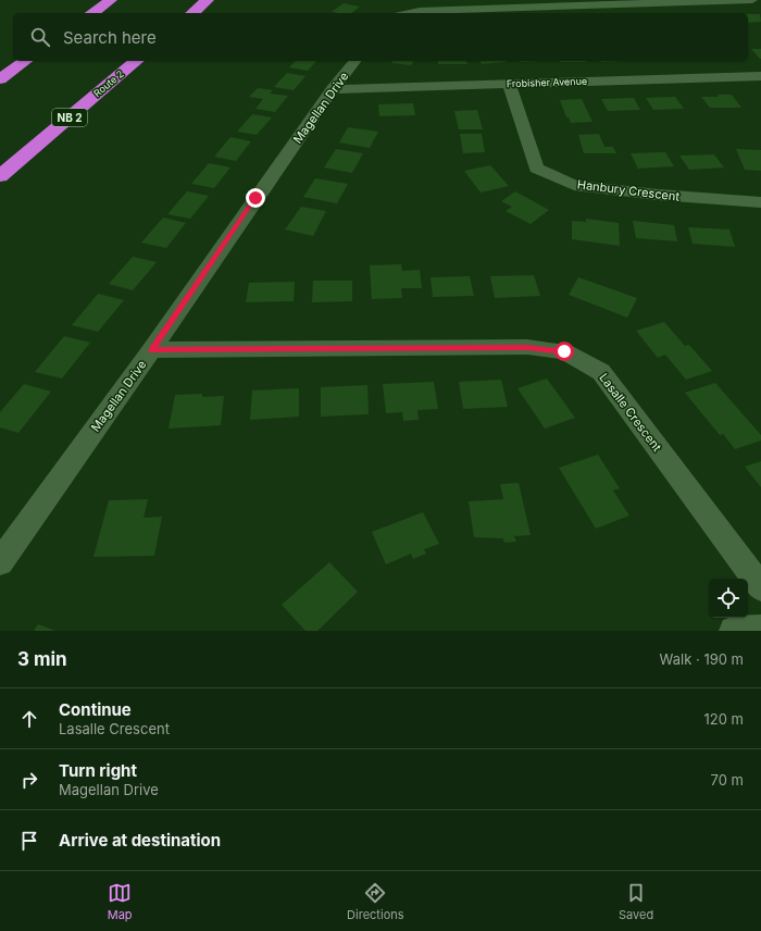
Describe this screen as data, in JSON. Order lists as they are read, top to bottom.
{
  "streets": {
    "highway": ["Route 2", "NB 2"],
    "street": [
      "Frobisher Avenue",
      "Magellan Drive",
      "Hanbury Crescent",
      "Lasalle Crescent"
    ]
  },
  "crossings": [
    ["Frobisher Avenue", "Magellan Drive"],
    ["Frobisher Avenue", "Hanbury Crescent"],
    ["Magellan Drive", "Lasalle Crescent"]
  ],
  "page": {
    "search": "Search here",
    "heading": ["3 min", "Walk · 190 m"],
    "list": [
      ["Continue", "Lasalle Crescent", "120 m"],
      ["Turn right", "Magellan Drive", "70 m"],
      "Arrive at destination"
    ],
    "nav": ["Map", "Directions", "Saved"]
  }
}
